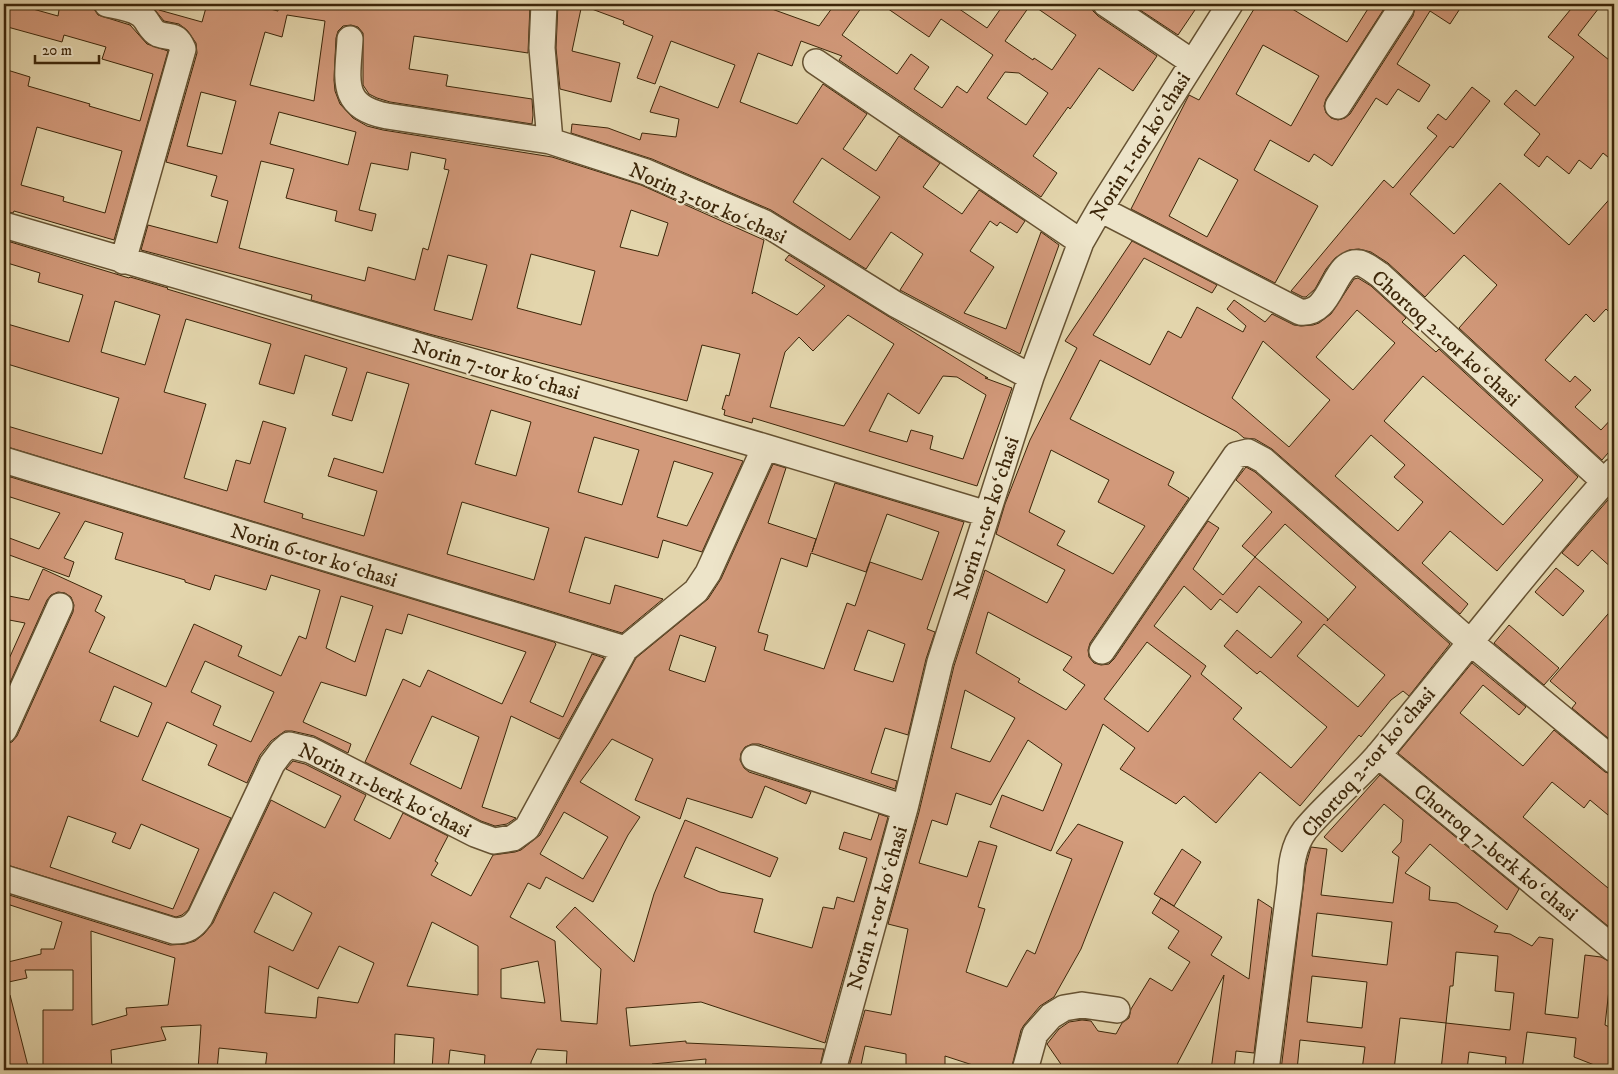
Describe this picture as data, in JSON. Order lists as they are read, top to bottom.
{
  "streets": {
    "street": [
      "Norin 1-tor koʻchasi",
      "Norin 3-tor koʻchasi",
      "Chortoq 2-tor koʻchasi",
      "Norin 7-tor koʻchasi",
      "Norin 6-tor koʻchasi",
      "Norin 11-berk koʻchasi",
      "Chortoq 7-berk koʻchasi"
    ]
  },
  "crossings": [
    ["Norin 1-tor koʻchasi", "Norin 3-tor koʻchasi"],
    ["Norin 1-tor koʻchasi", "Chortoq 2-tor koʻchasi"],
    ["Norin 1-tor koʻchasi", "Norin 7-tor koʻchasi"],
    ["Chortoq 2-tor koʻchasi", "Chortoq 7-berk koʻchasi"],
    ["Norin 6-tor koʻchasi", "Norin 11-berk koʻchasi"]
  ],
  "scale_bar": "20 m"
}
